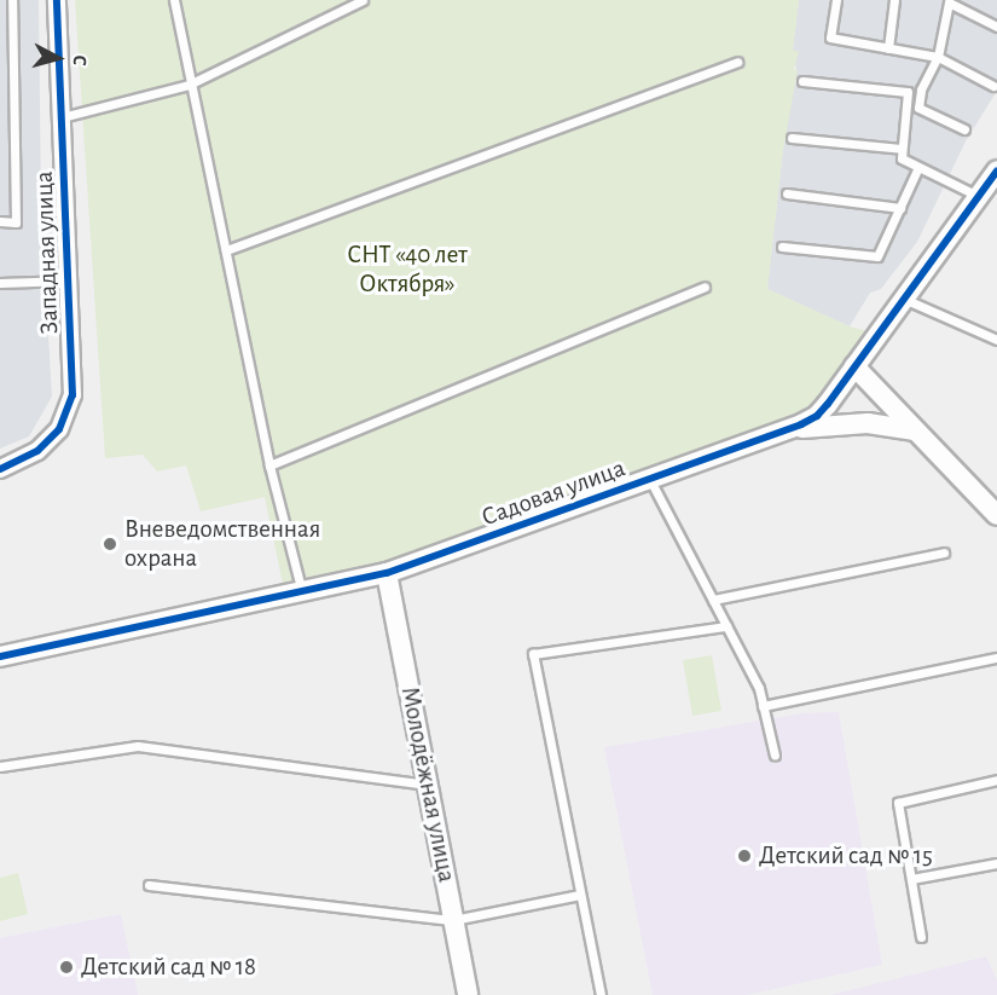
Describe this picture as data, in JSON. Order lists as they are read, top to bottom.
{
  "streets": {
    "street": ["Западная улица", "Садовая улица", "Молодёжная улица"]
  },
  "crossings": [
    ["Садовая улица", "Молодёжная улица"]
  ],
  "parks": ["СНТ «40 лет Октября»"],
  "places": ["Вневедомственная охрана", "Детский сад № 15", "Детский сад № 18"],
  "north": "right"
}
